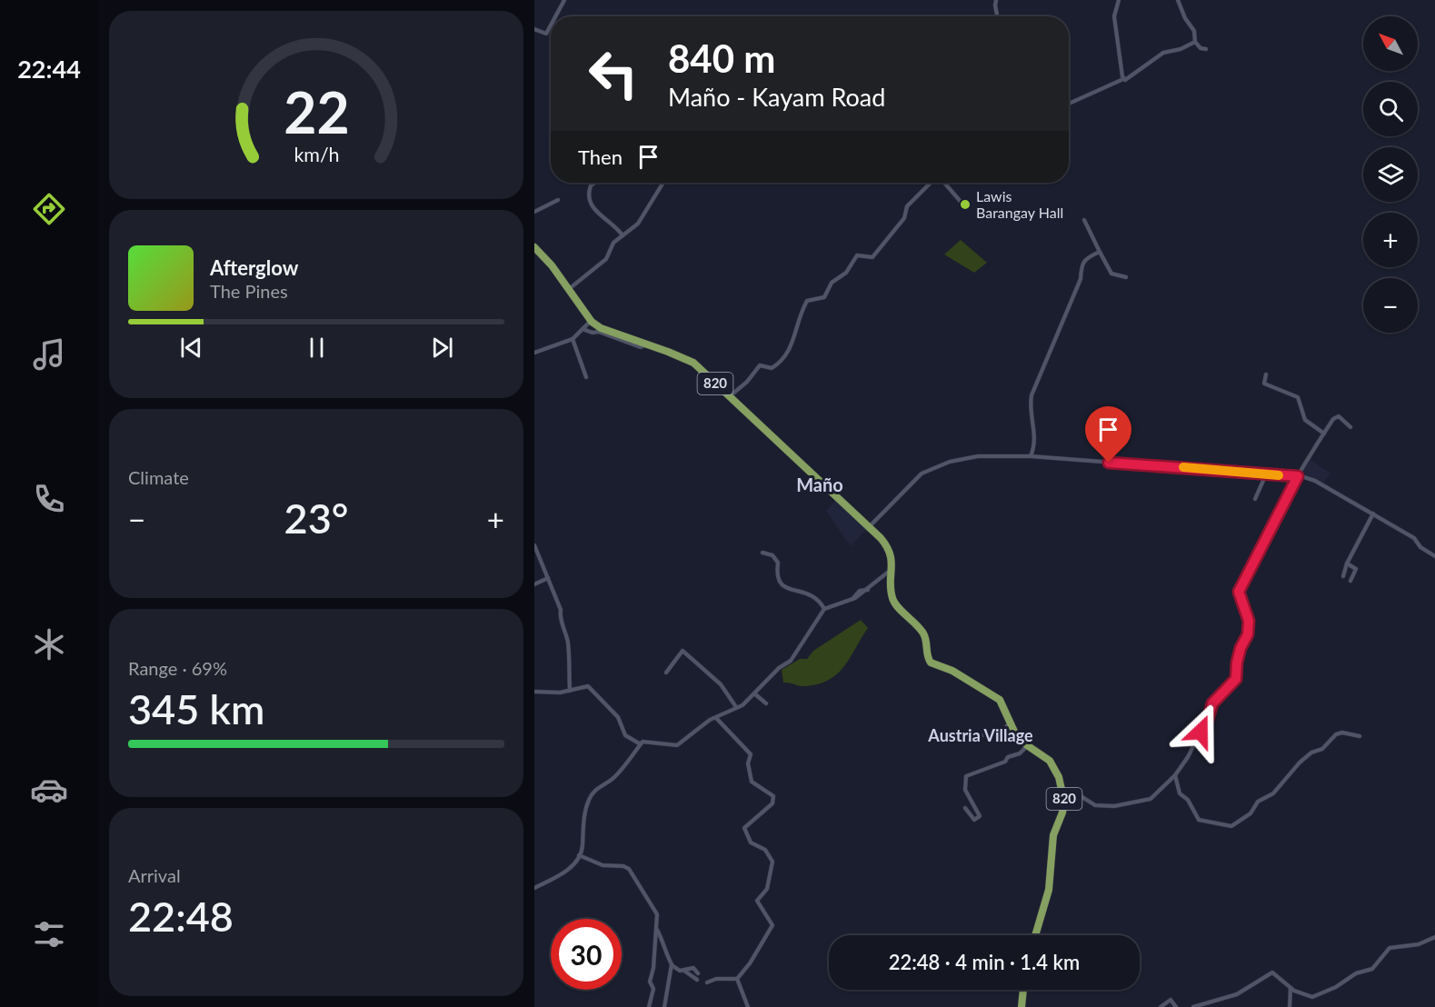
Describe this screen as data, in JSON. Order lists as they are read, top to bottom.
{
  "streets": {
    "highway": ["820"]
  },
  "districts": ["Maño", "Austria Village"],
  "places": ["Lawis Barangay Hall"],
  "north": "top left",
  "page": {
    "tabs": "22:44",
    "map_buttons": ["+", "−"],
    "turn": ["840 m", "Maño - Kayam Road"],
    "then": "Then",
    "song": ["Afterglow", "The Pines"],
    "tile": [
      "Climate",
      ["Range · 69%", "345 km"],
      ["Arrival", "22:48"]
    ],
    "heat": ["−", "23°", "+"],
    "limit": "30",
    "trip": "22:48 · 4 min · 1.4 km",
    "gauge": ["22", "km/h"]
  }
}
